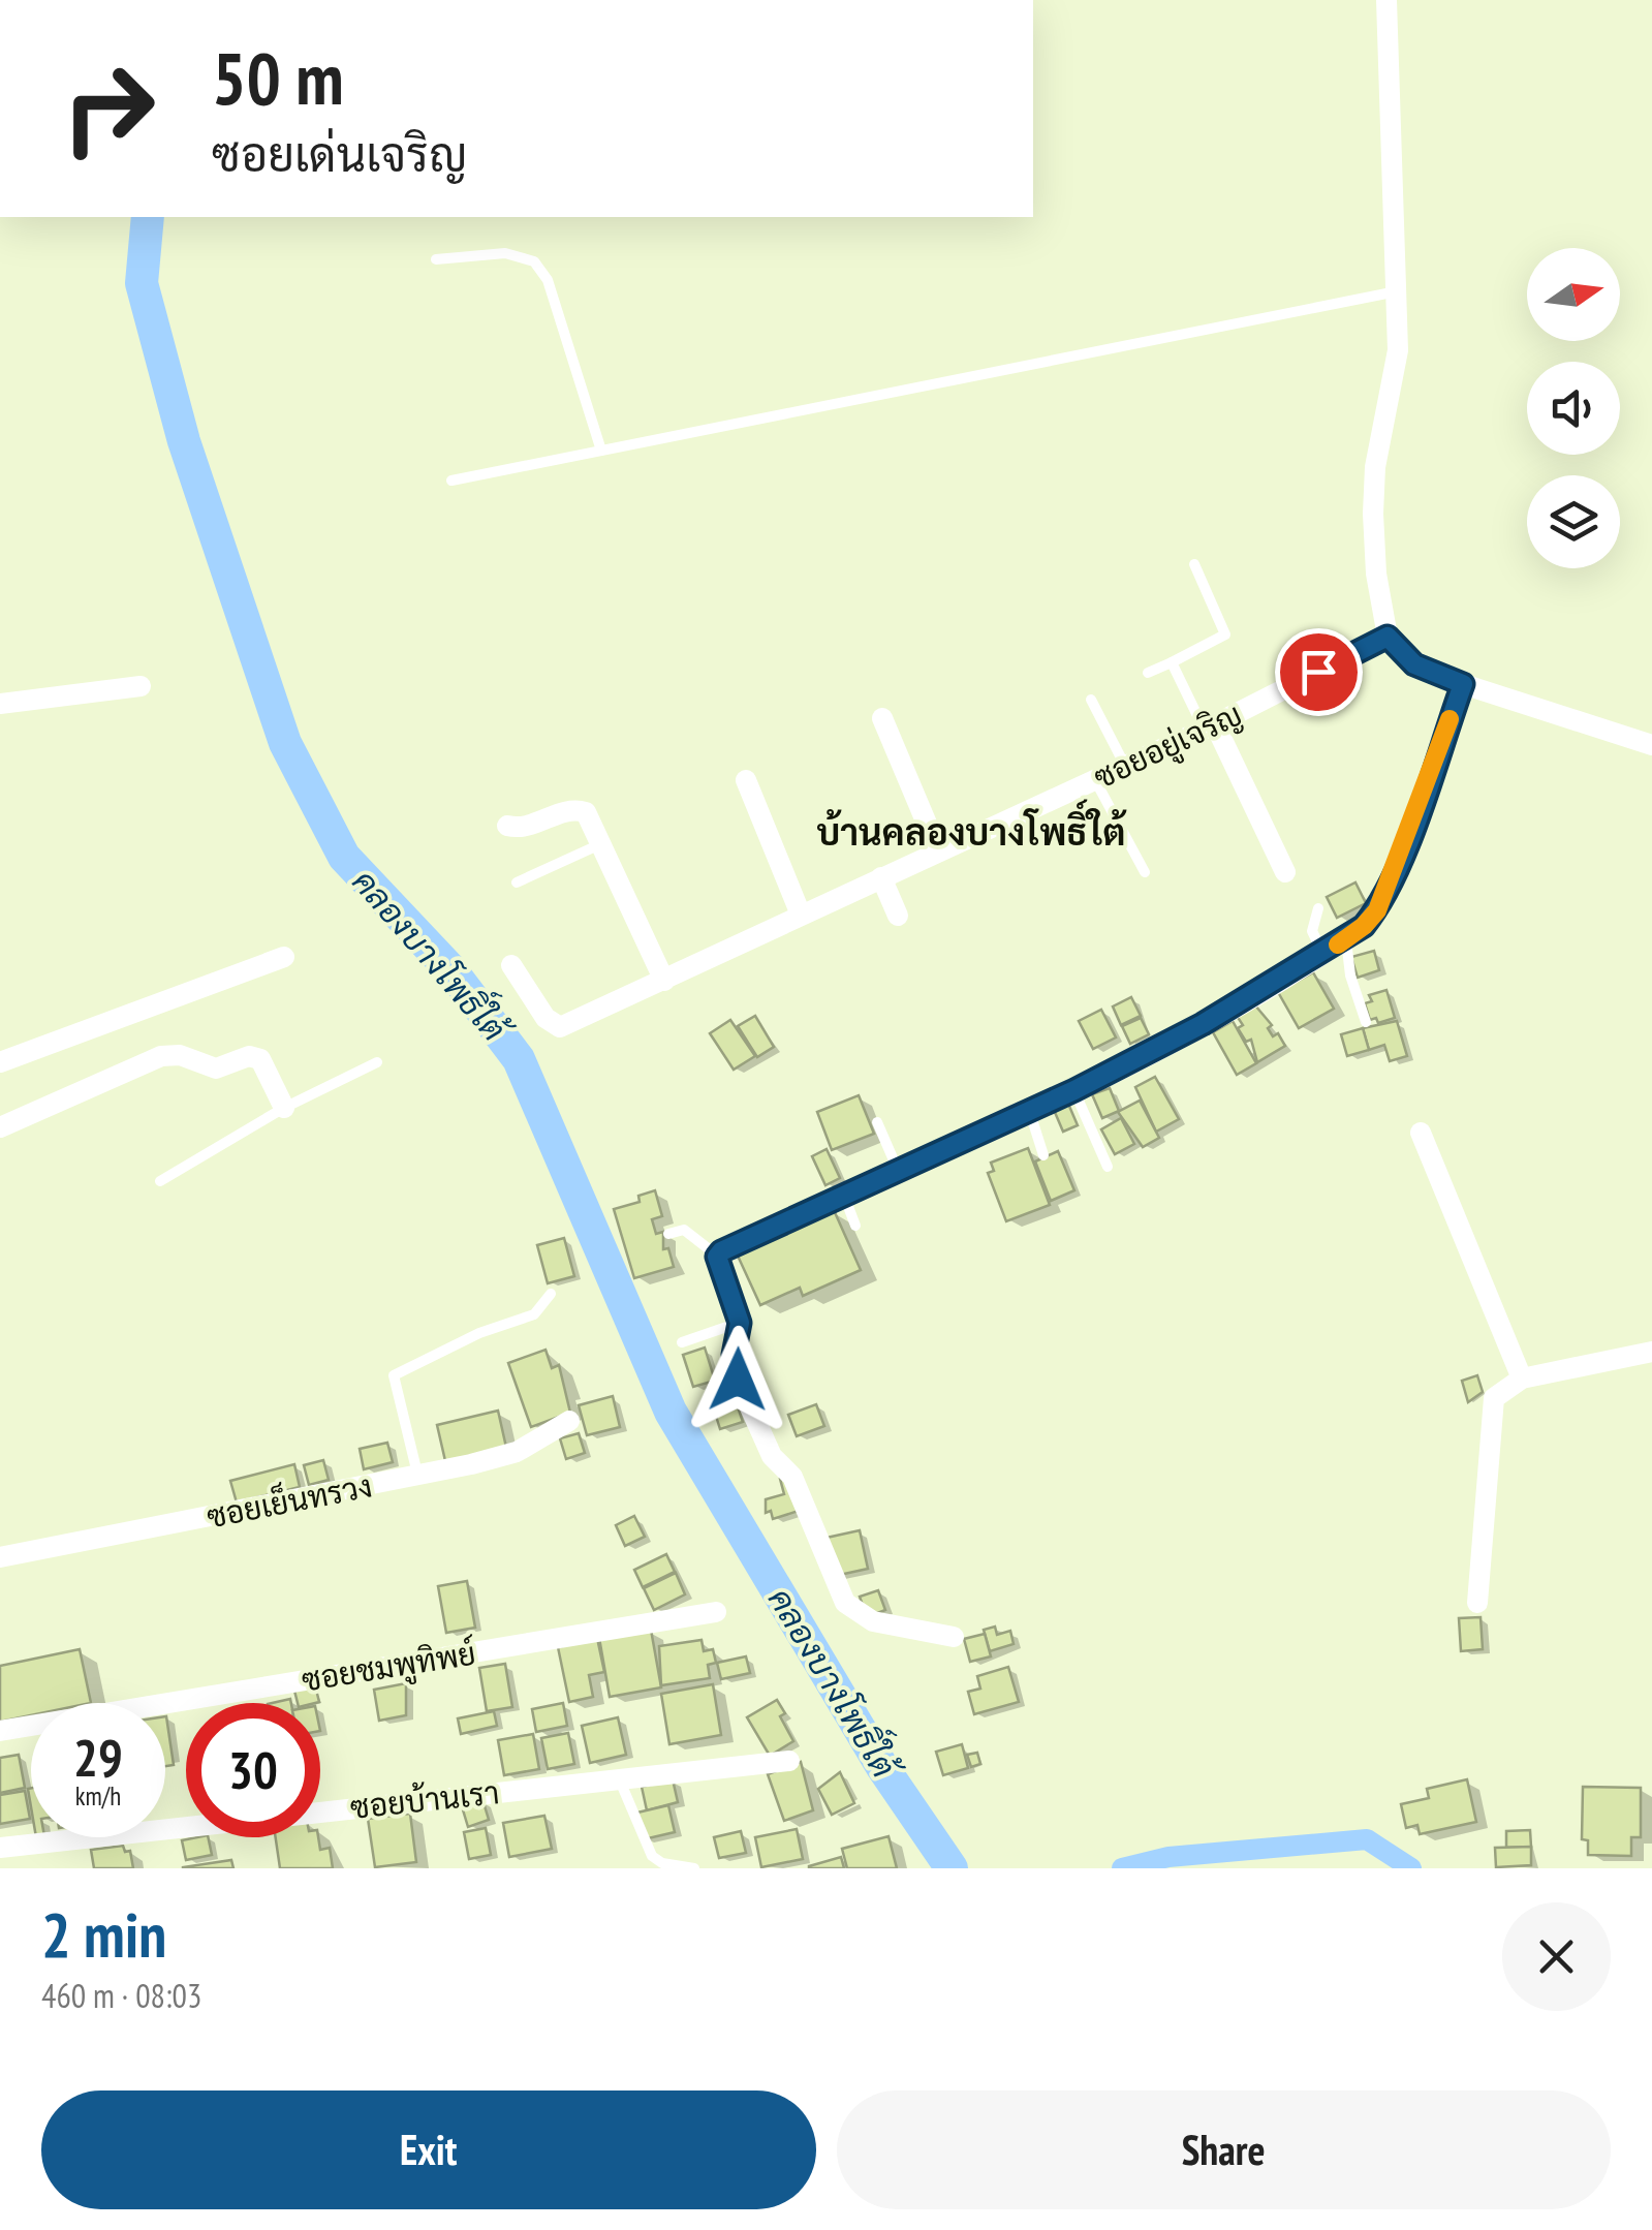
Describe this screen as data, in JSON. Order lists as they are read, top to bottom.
{
  "streets": {
    "street": [
      "ซอยอยู่เจริญ",
      "ซอยเย็นทรวง",
      "ซอยชมพูทิพย์",
      "ซอยบ้านเรา"
    ]
  },
  "districts": ["บ้านคลองบางโพธิ์ใต้"],
  "water": ["คลองบางโพธิ์ใต้"],
  "north": "right",
  "page": {
    "turn": ["50 m", "ซอยเด่นเจริญ"],
    "speed": "29 km/h",
    "limit": "30",
    "heading": ["2 min", "460 m · 08:03"],
    "buttons": ["Exit", "Share"]
  }
}
